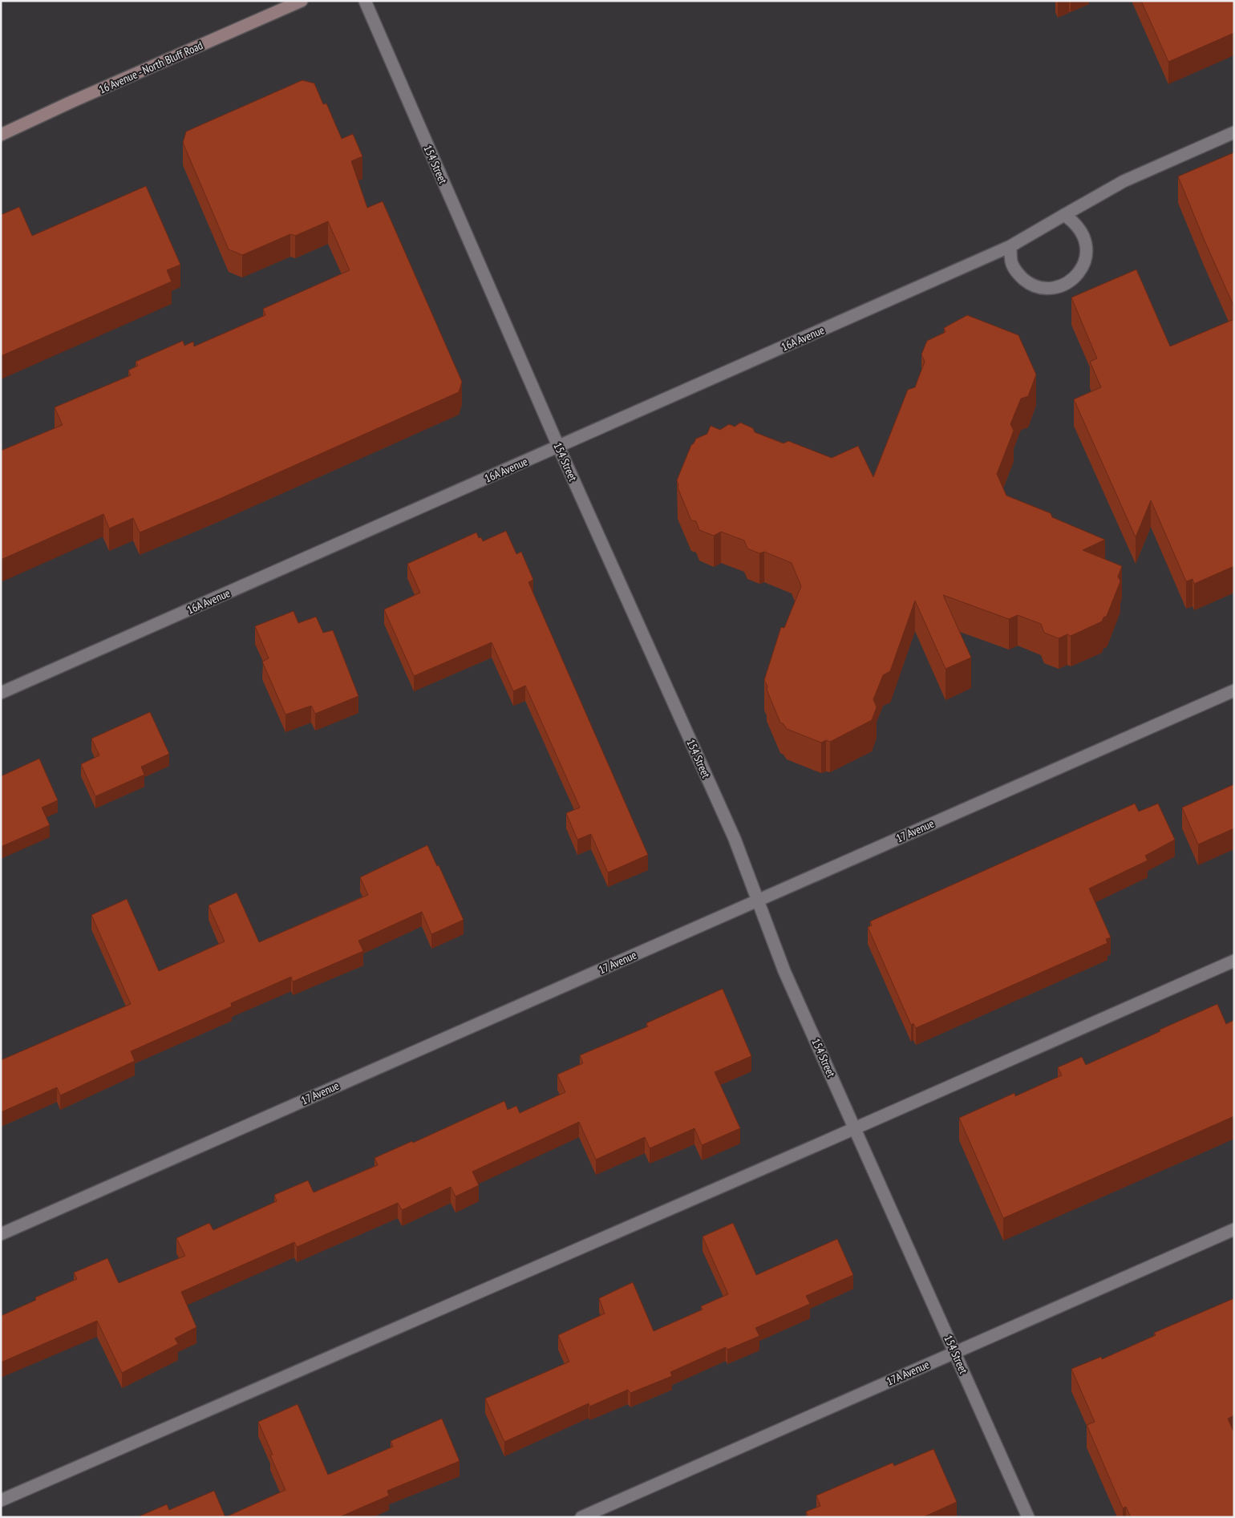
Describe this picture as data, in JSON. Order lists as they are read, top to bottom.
{
  "streets": {
    "main road": ["16 Avenue - North Bluff Road"],
    "street": [
      "154 Street",
      "16A Avenue",
      "17 Avenue",
      "17A Avenue"
    ]
  },
  "crossings": [
    ["154 Street", "16A Avenue"],
    ["154 Street", "17 Avenue"],
    ["154 Street", "17A Avenue"]
  ]
}
